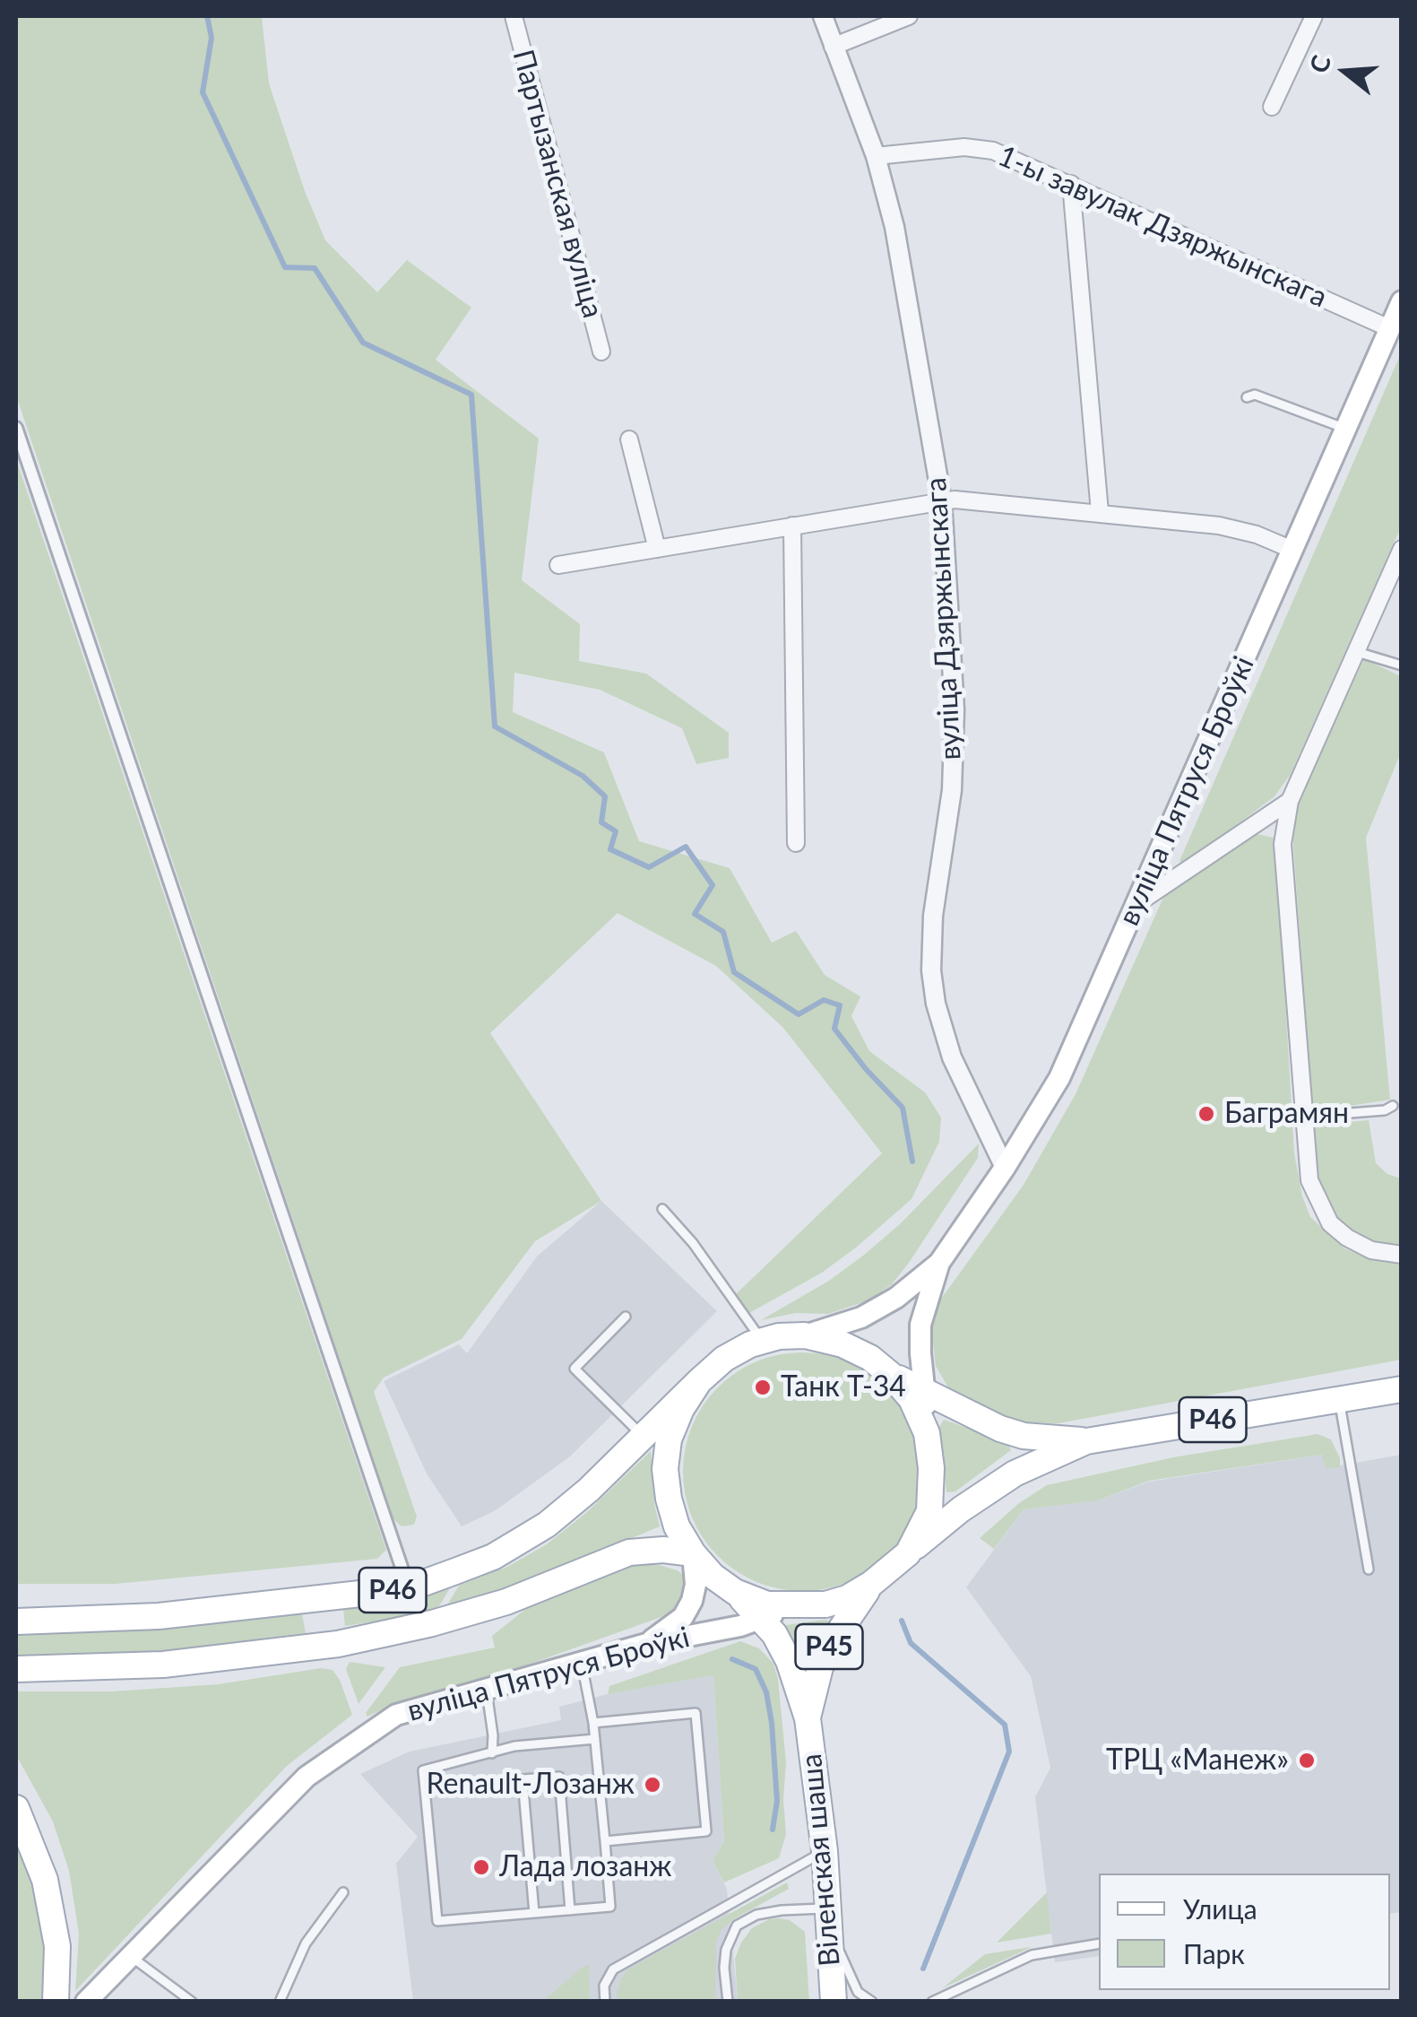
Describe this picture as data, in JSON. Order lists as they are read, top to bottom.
{
  "streets": {
    "main road": [
      "вуліца Пятруся Броўкі",
      "Р46",
      "Р45",
      "Віленская шаша"
    ],
    "street": ["Партызанская вуліца", "1-ы завулак Дзяржынскага", "вуліца Дзяржынскага"]
  },
  "crossings": [
    ["1-ы завулак Дзяржынскага", "вуліца Дзяржынскага"],
    ["1-ы завулак Дзяржынскага", "вуліца Пятруся Броўкі"],
    ["вуліца Дзяржынскага", "вуліца Пятруся Броўкі"],
    ["вуліца Пятруся Броўкі", "Р46"],
    ["вуліца Пятруся Броўкі", "Р45"],
    ["Р46", "Р45"],
    ["Р45", "Віленская шаша"]
  ],
  "places": [
    "Баграмян",
    "Танк Т-34",
    "ТРЦ «Манеж»",
    "Renault-Лозанж",
    "Лада лозанж"
  ],
  "legend": ["Улица", "Парк"],
  "north": "left"
}
